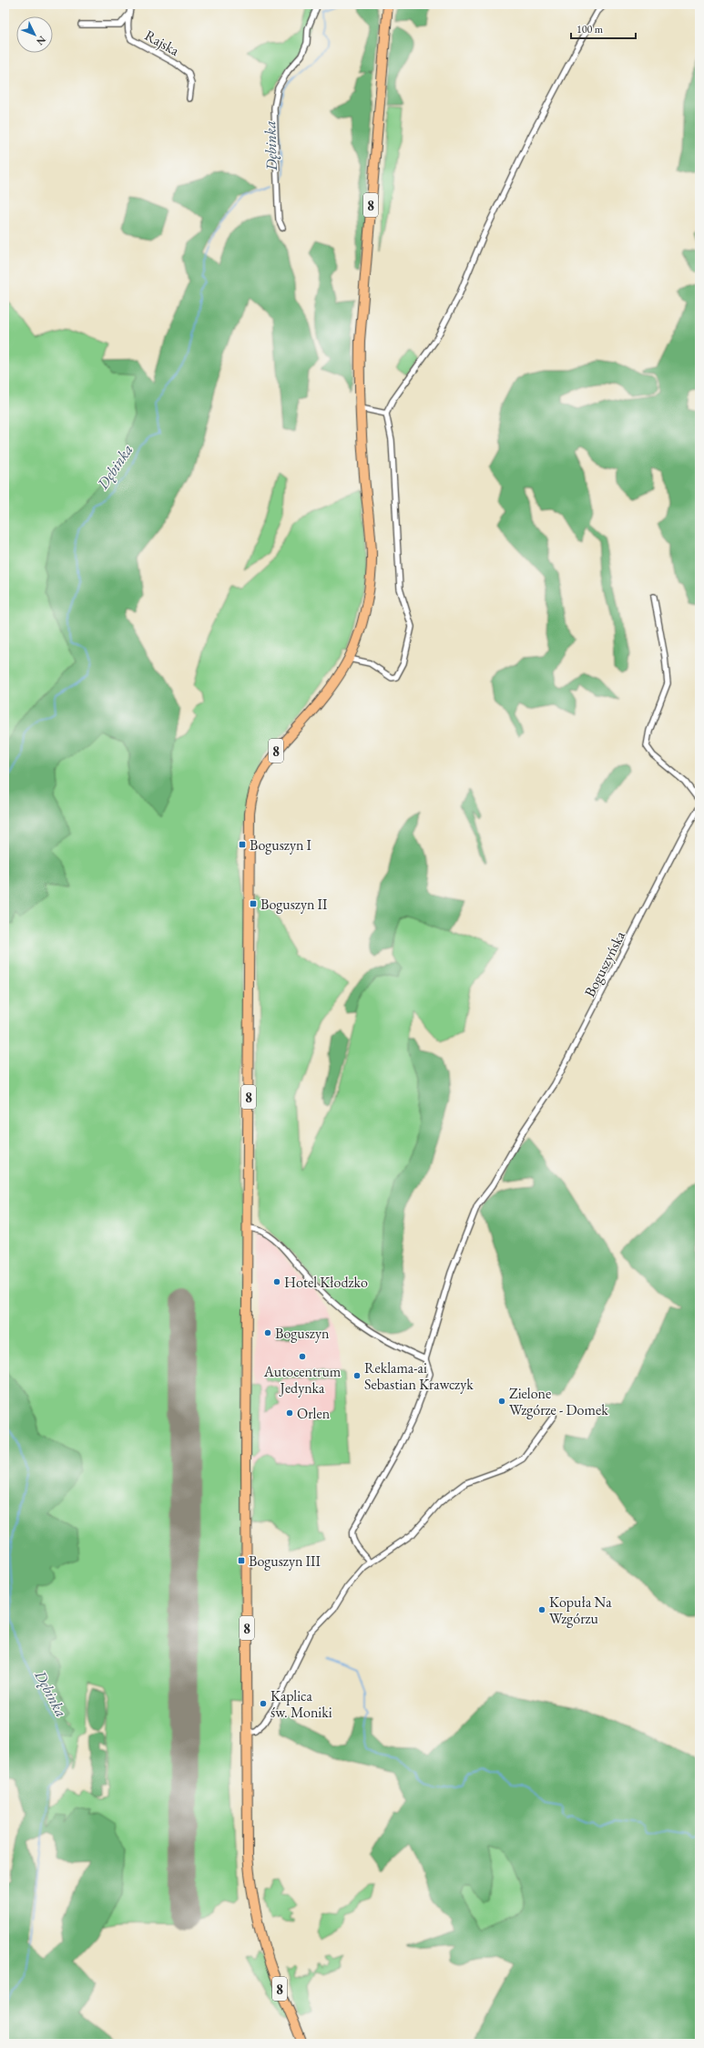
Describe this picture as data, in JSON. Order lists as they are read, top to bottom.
{
  "streets": {
    "highway": ["8"],
    "street": ["Rajska", "Boguszyńska"]
  },
  "water": ["Dębinka"],
  "places": {
    "transit": ["Boguszyn I", "Boguszyn II", "Boguszyn III"],
    "other": [
      "Hotel Kłodzko",
      "Boguszyn",
      "Autocentrum Jedynka",
      "Reklama-ai Sebastian Krawczyk",
      "Zielone Wzgórze - Domek",
      "Orlen",
      "Kopuła Na Wzgórzu",
      "Kaplica św. Moniki"
    ]
  },
  "scale_bar": "100 m",
  "north": "bottom right"
}
